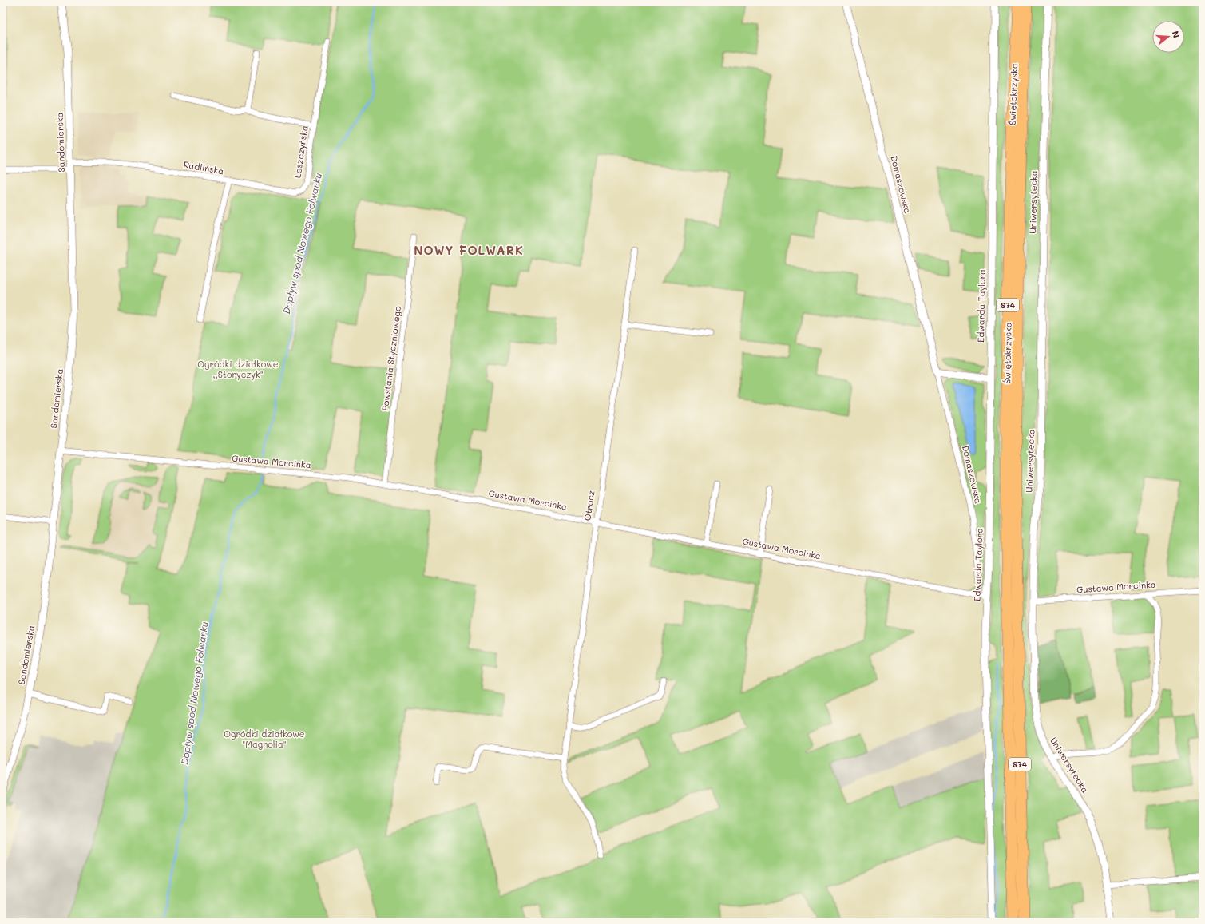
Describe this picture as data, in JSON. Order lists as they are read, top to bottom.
{
  "streets": {
    "highway": ["Świętokrzyska", "S74"],
    "street": [
      "Sandomierska",
      "Leszczyńska",
      "Radlińska",
      "Domaszowska",
      "Uniwersytecka",
      "Edwarda Taylora",
      "Powstania Styczniowego",
      "Gustawa Morcinka",
      "Otrocz"
    ]
  },
  "crossings": [
    ["Świętokrzyska", "S74"],
    ["Sandomierska", "Radlińska"],
    ["Sandomierska", "Gustawa Morcinka"],
    ["Leszczyńska", "Radlińska"],
    ["Uniwersytecka", "Gustawa Morcinka"],
    ["Edwarda Taylora", "Gustawa Morcinka"],
    ["Powstania Styczniowego", "Gustawa Morcinka"],
    ["Gustawa Morcinka", "Otrocz"]
  ],
  "districts": ["NOWY FOLWARK"],
  "water": ["Dopływ spod Nowego Folwarku"],
  "parks": ["Ogródki działkowe ,,Storyczyk\"", "Ogródki działkowe \"Magnolia\""],
  "north": "right"
}
